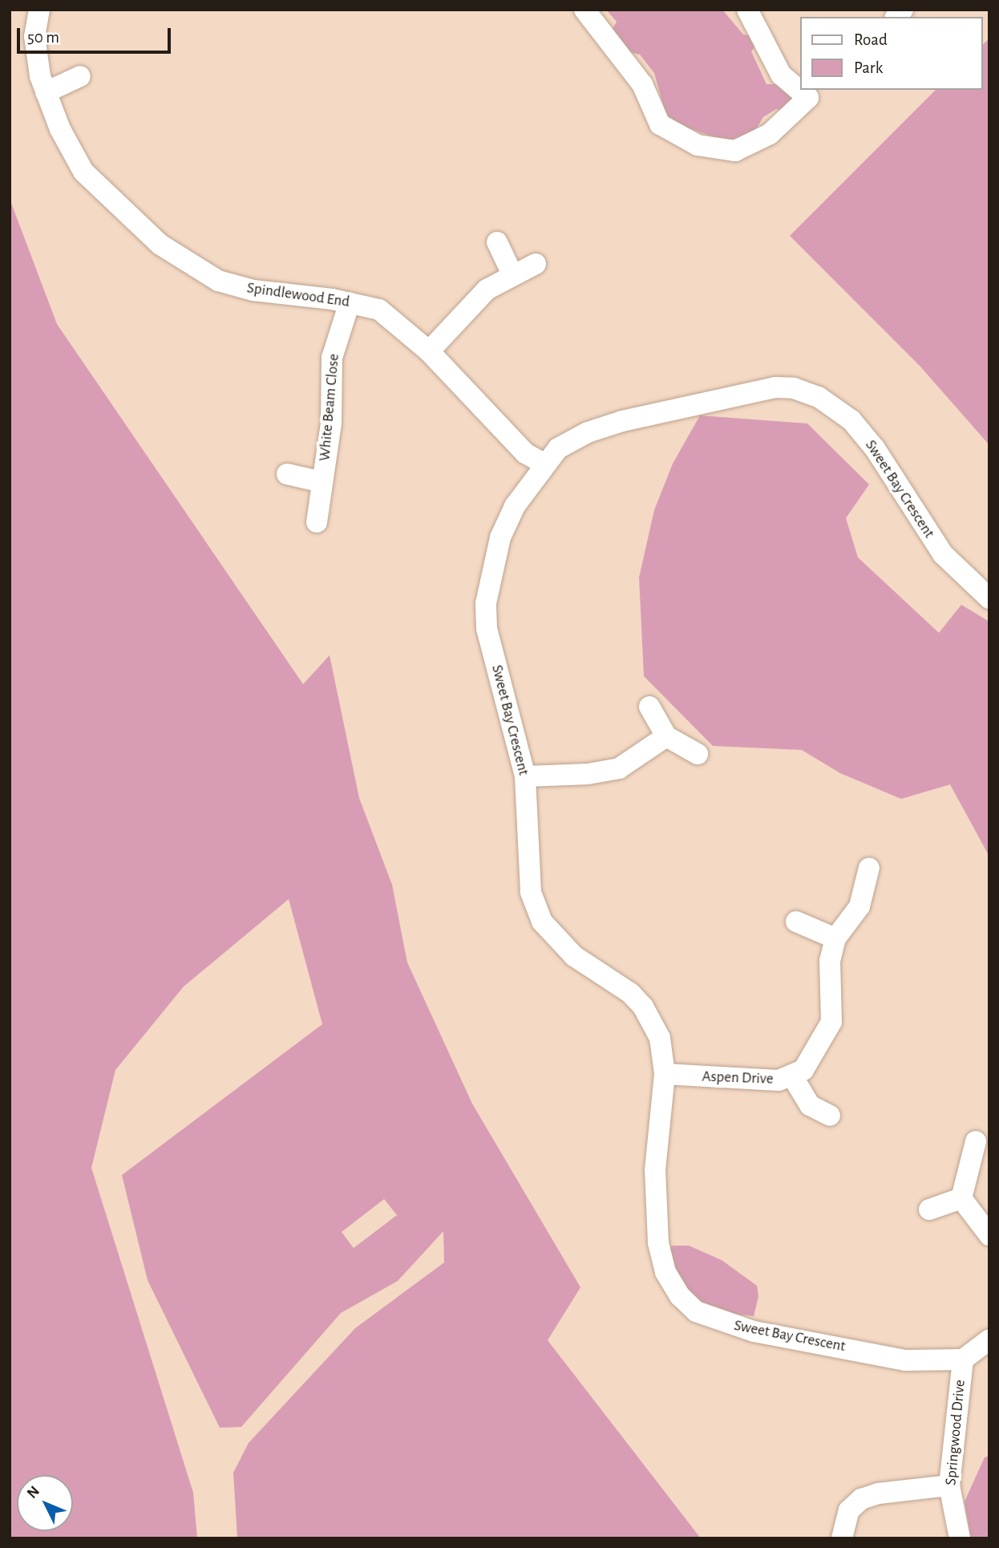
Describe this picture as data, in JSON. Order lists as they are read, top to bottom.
{
  "streets": {
    "street": [
      "Spindlewood End",
      "White Beam Close",
      "Sweet Bay Crescent",
      "Aspen Drive",
      "Springwood Drive"
    ]
  },
  "crossings": [
    ["Spindlewood End", "White Beam Close"],
    ["Spindlewood End", "Sweet Bay Crescent"],
    ["Sweet Bay Crescent", "Aspen Drive"],
    ["Sweet Bay Crescent", "Springwood Drive"]
  ],
  "legend": ["Road", "Park"],
  "scale_bar": "50 m",
  "north": "top left"
}
